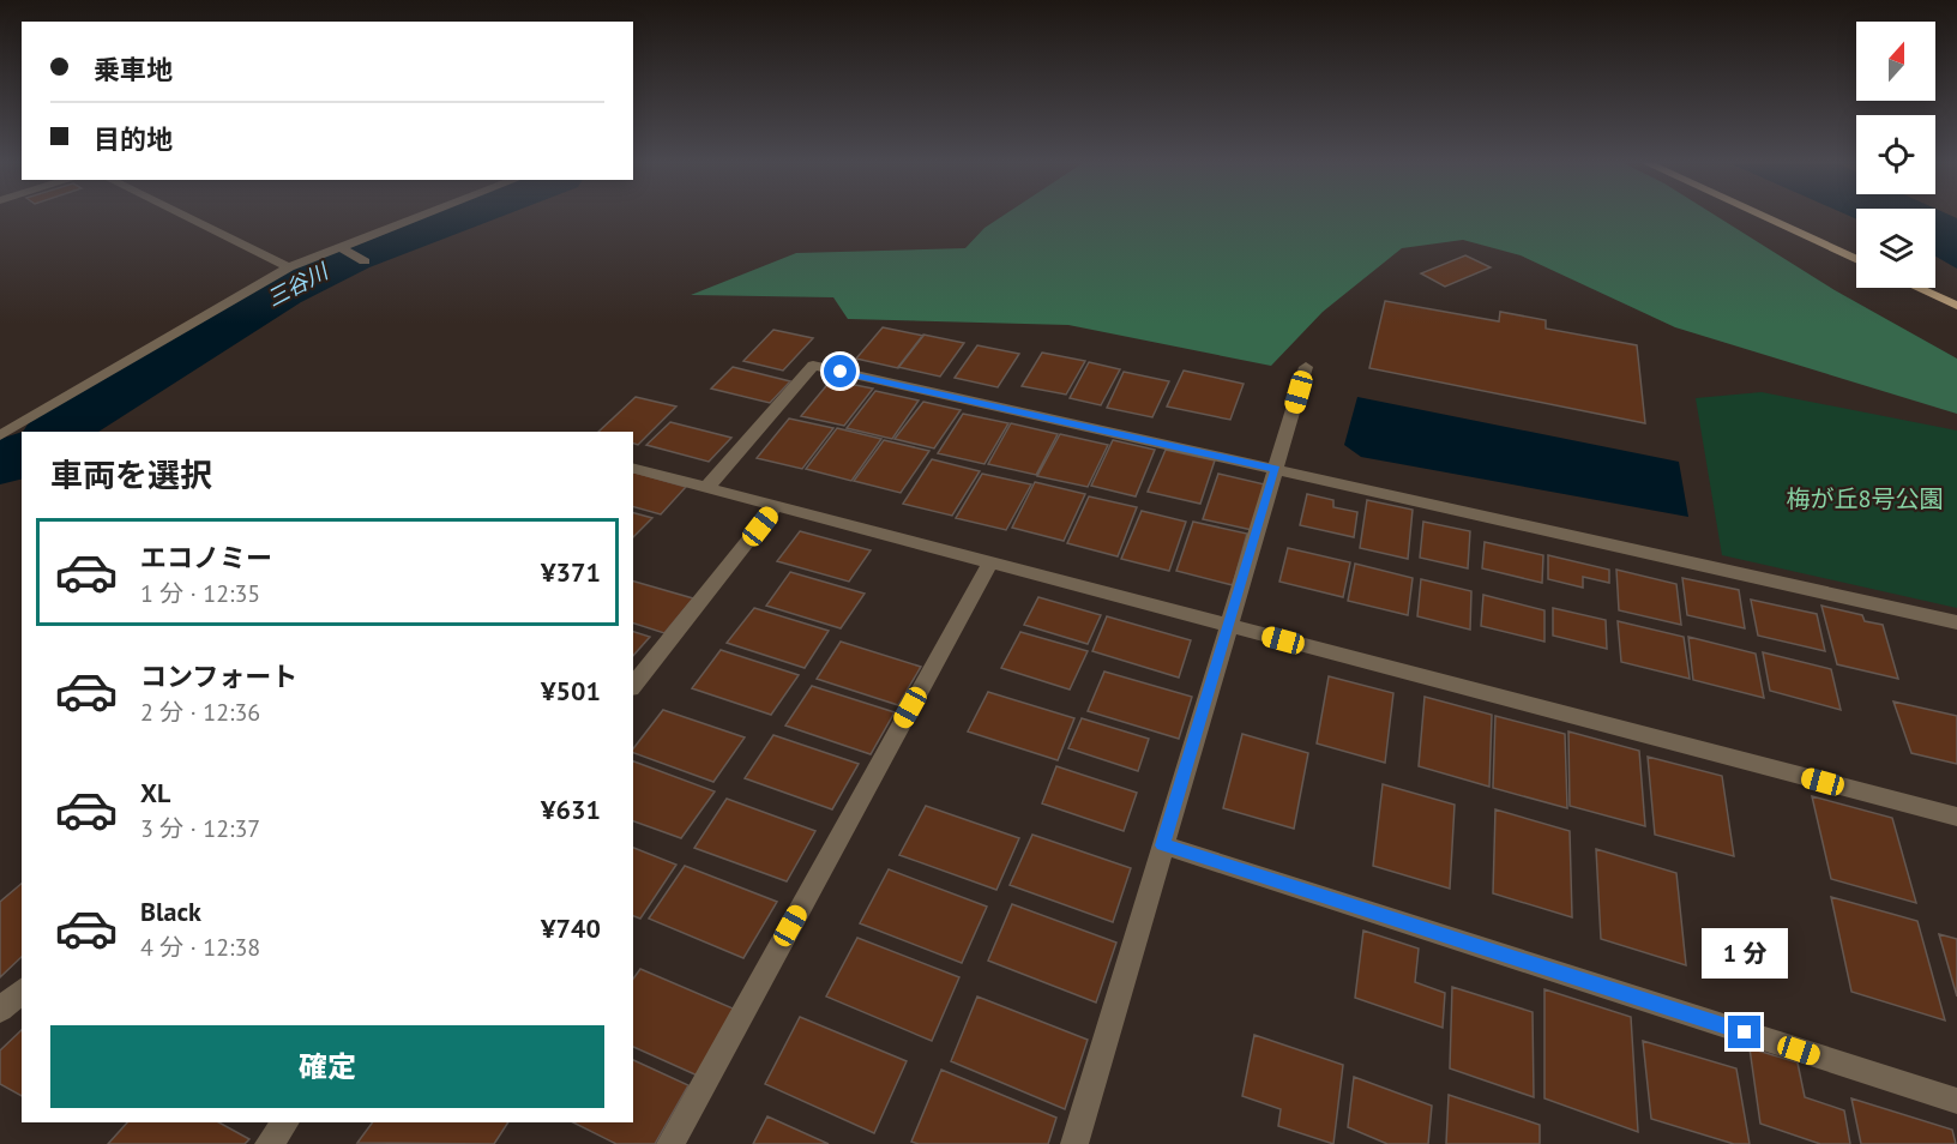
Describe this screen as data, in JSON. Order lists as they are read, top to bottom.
{
  "water": ["三谷川"],
  "parks": ["梅が丘8号公園"],
  "north": "top",
  "page": {
    "banner": ["乗車地", "目的地"],
    "heading": "車両を選択",
    "list": [
      {
        "name": "エコノミー",
        "note": "1 分 · 12:35",
        "value": "¥371"
      },
      {
        "name": "コンフォート",
        "note": "2 分 · 12:36",
        "value": "¥501"
      },
      {
        "name": "XL",
        "note": "3 分 · 12:37",
        "value": "¥631"
      },
      {
        "name": "Black",
        "note": "4 分 · 12:38",
        "value": "¥740"
      }
    ],
    "bubble": "1 分",
    "buttons": "確定"
  }
}
